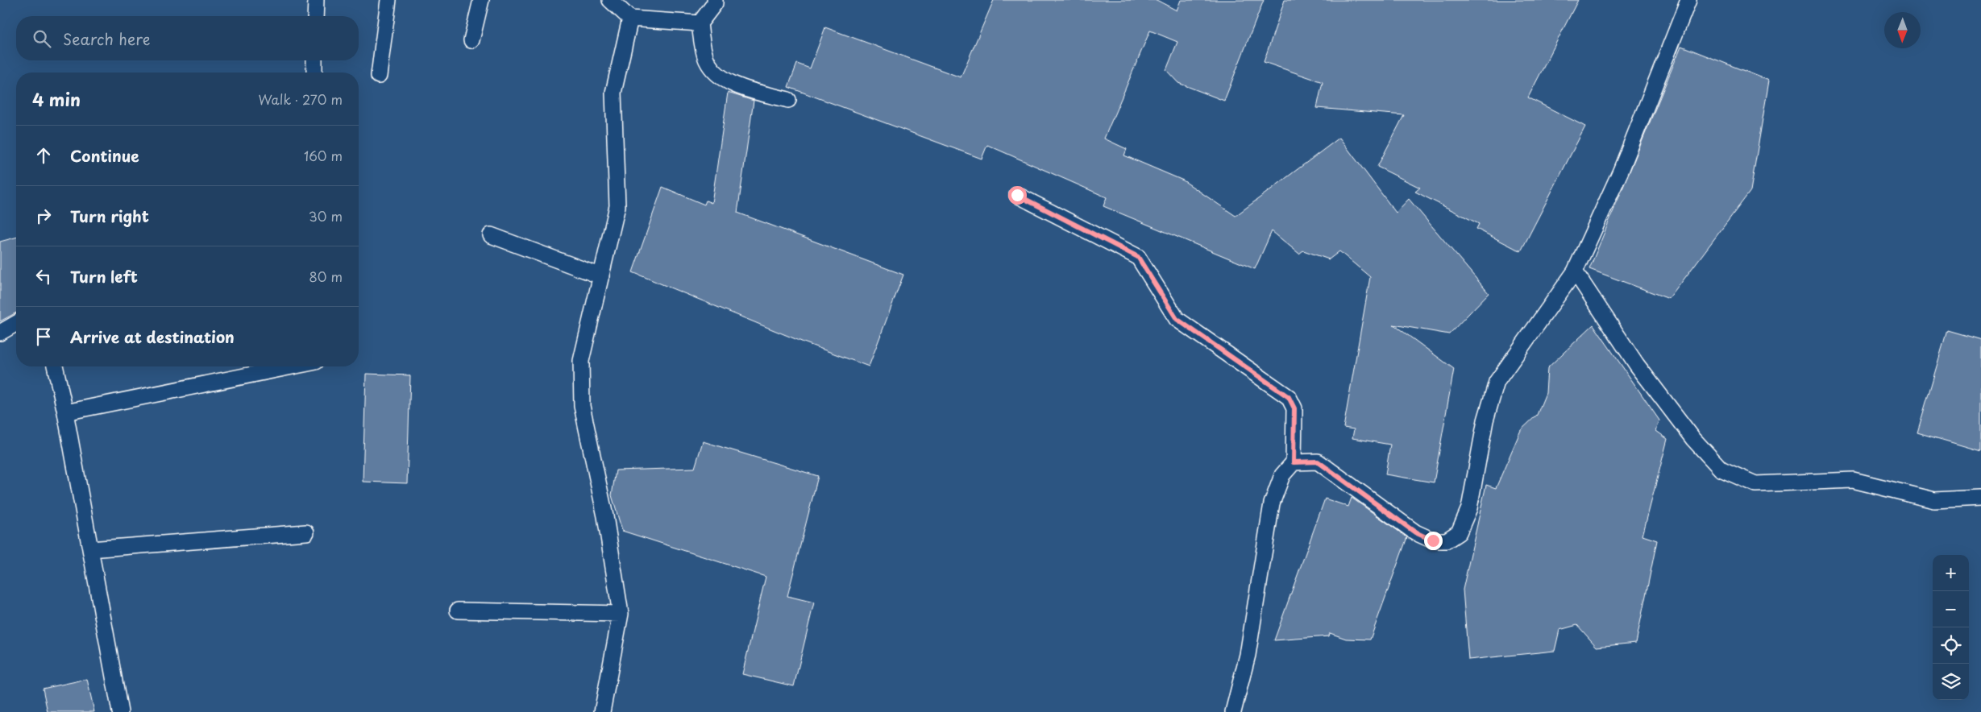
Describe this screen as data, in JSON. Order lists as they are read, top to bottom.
{
  "north": "bottom",
  "page": {
    "search": "Search here",
    "heading": ["4 min", "Walk · 270 m"],
    "list": [
      ["Continue", "160 m"],
      ["Turn right", "30 m"],
      ["Turn left", "80 m"],
      "Arrive at destination"
    ],
    "map_buttons": ["+", "−"]
  }
}
